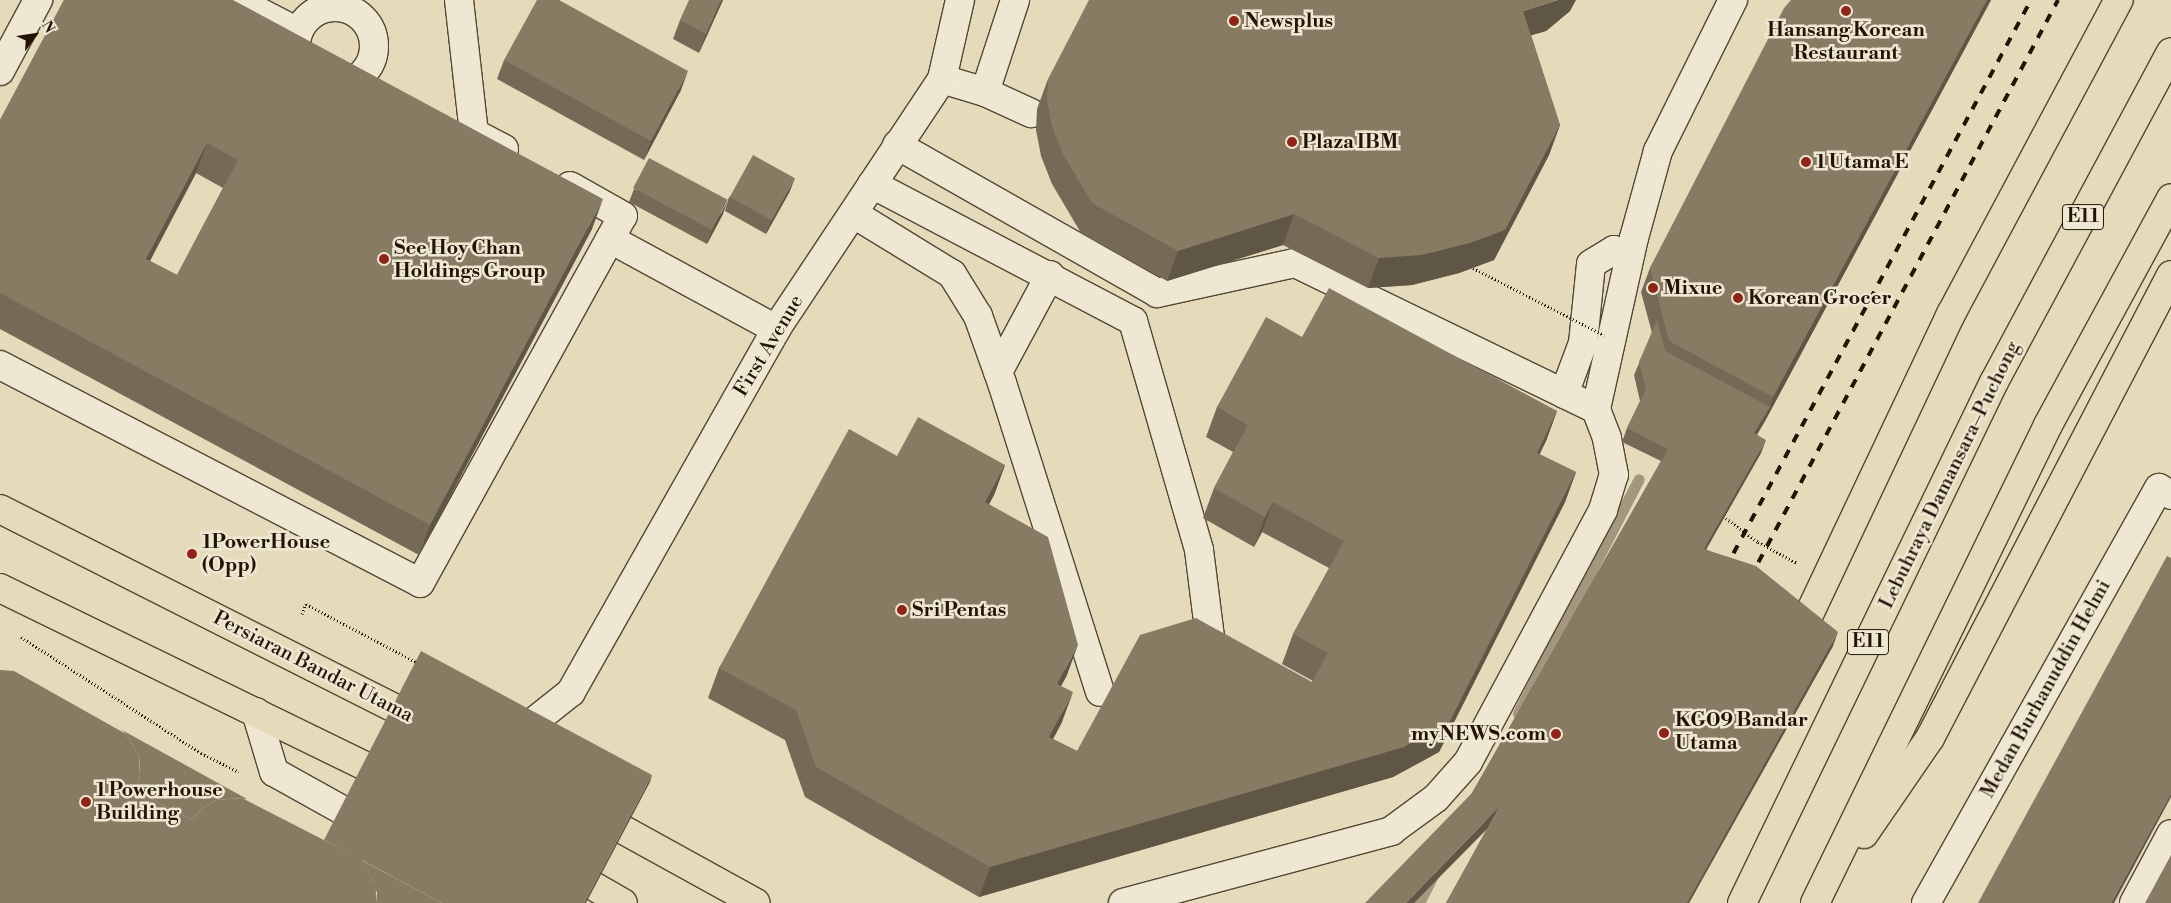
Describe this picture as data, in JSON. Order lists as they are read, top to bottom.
{
  "streets": {
    "main road": ["E11", "Lebuhraya Damansara–Puchong", "Persiaran Bandar Utama"],
    "street": ["First Avenue", "Medan Burhanuddin Helmi"]
  },
  "places": [
    "Hansang Korean Restaurant",
    "Newsplus",
    "Plaza IBM",
    "1 Utama E",
    "See Hoy Chan Holdings Group",
    "Mixue",
    "Korean Grocer",
    "1PowerHouse (Opp)",
    "Sri Pentas",
    "KG09 Bandar Utama",
    "myNEWS.com",
    "1 Powerhouse Building"
  ],
  "north": "top right"
}
